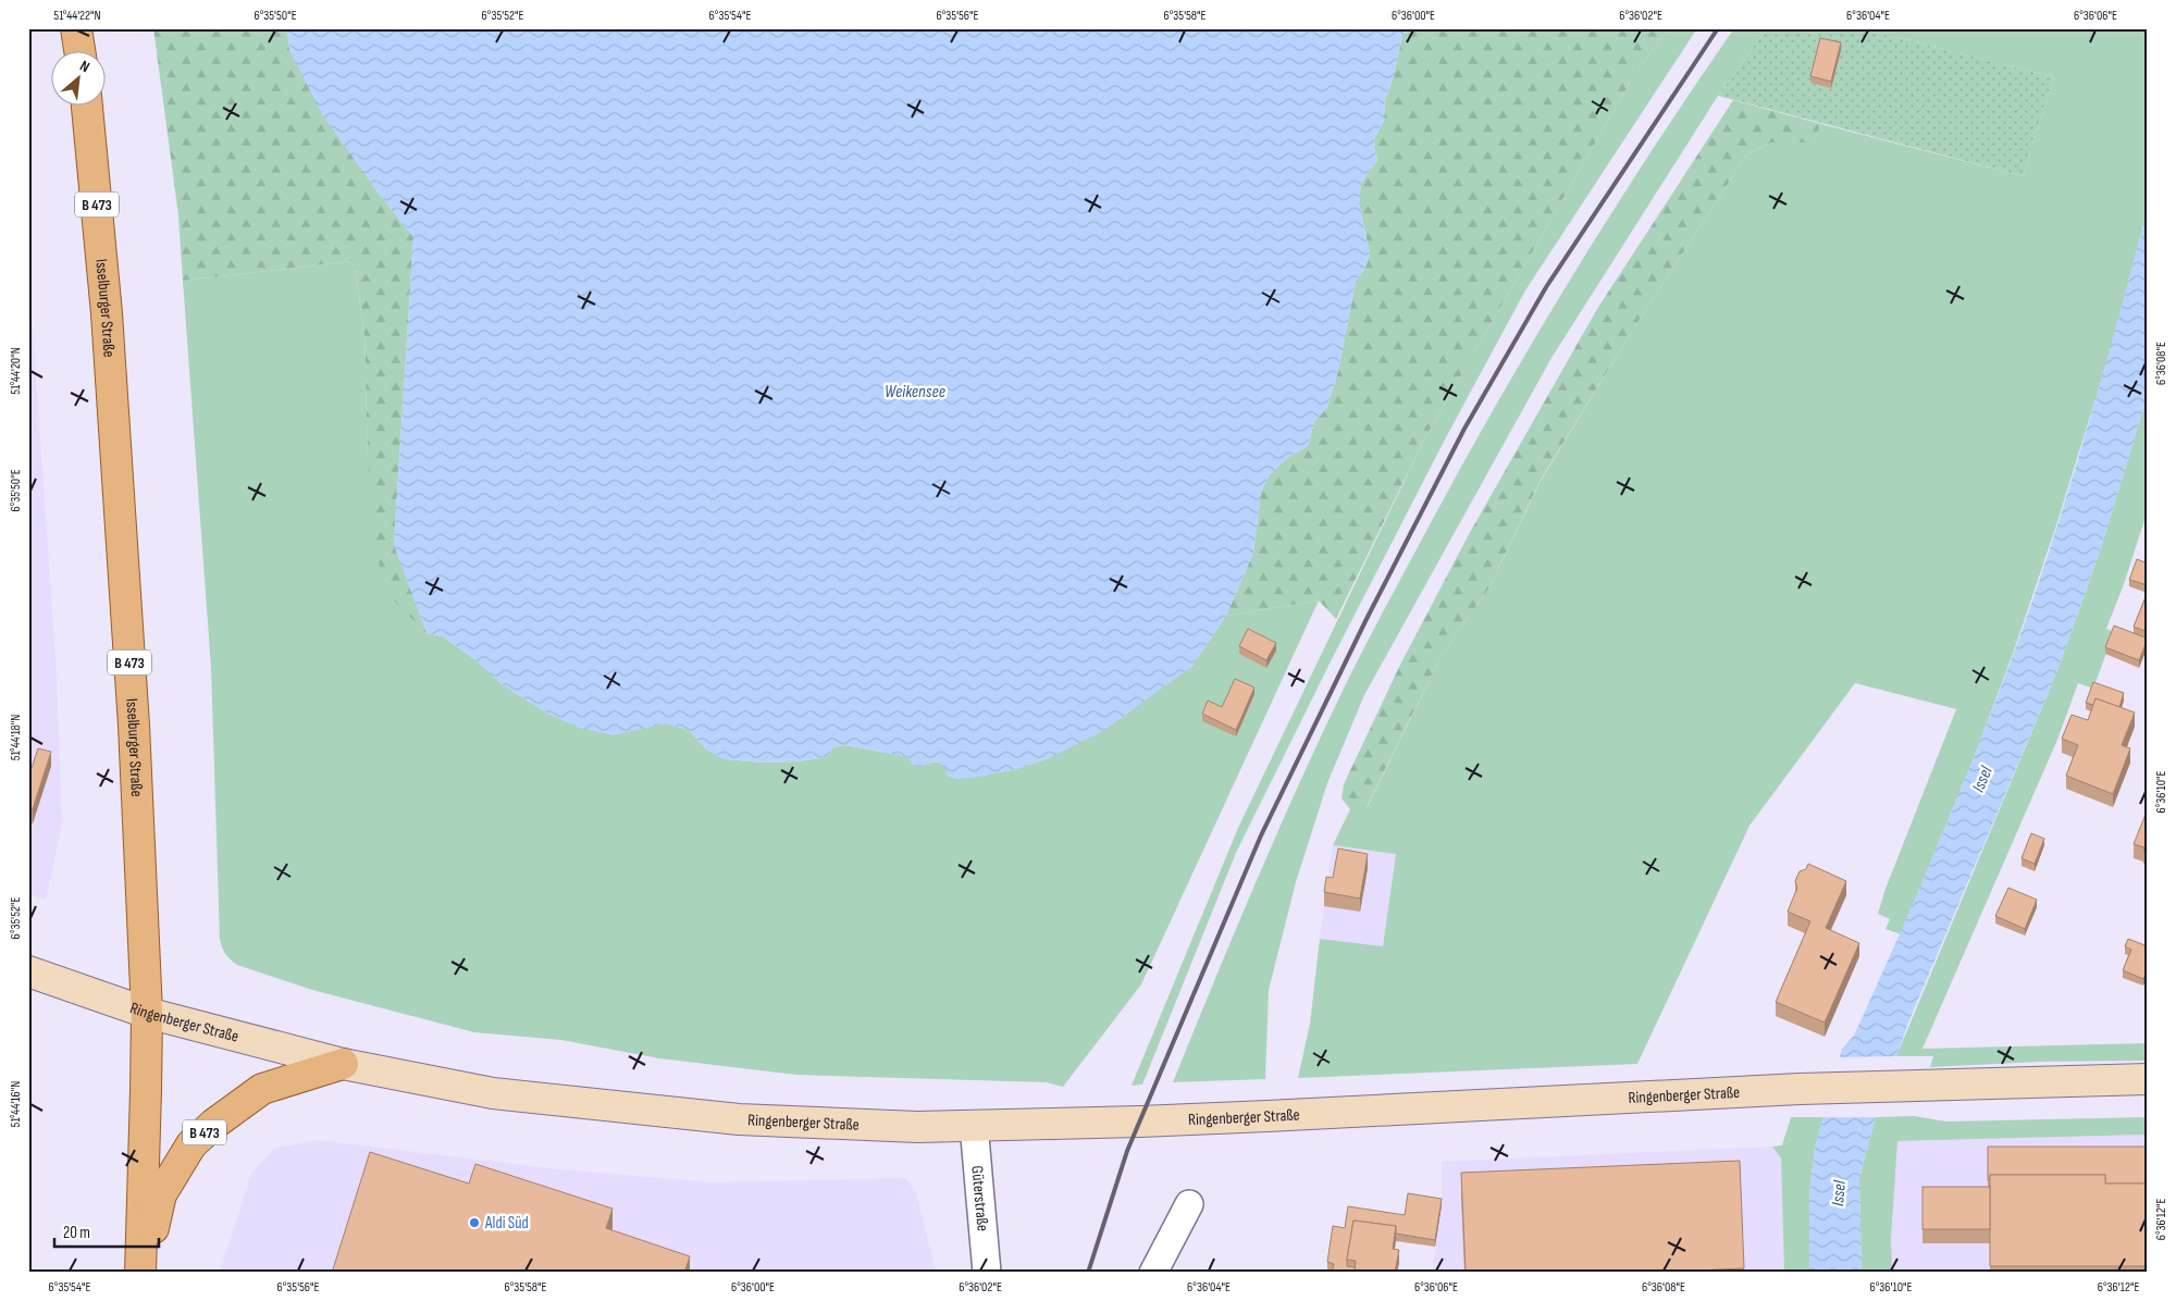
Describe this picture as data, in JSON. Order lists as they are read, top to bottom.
{
  "streets": {
    "main road": ["B 473", "Isselburger Straße", "Ringenberger Straße"],
    "street": ["Güterstraße"]
  },
  "crossings": [
    ["Isselburger Straße", "Ringenberger Straße"],
    ["Ringenberger Straße", "Güterstraße"]
  ],
  "water": ["Weikensee", "Issel"],
  "places": ["Aldi Süd"],
  "scale_bar": "20 m",
  "north": "top right",
  "coordinates": [
    "51°44'22\"N",
    "6°35'50\"E",
    "6°35'52\"E",
    "6°35'54\"E",
    "6°35'56\"E",
    "6°35'58\"E",
    "6°36'00\"E",
    "6°36'02\"E",
    "6°36'04\"E",
    "6°36'06\"E",
    "6°36'08\"E",
    "51°44'20\"N",
    "51°44'18\"N",
    "6°36'10\"E",
    "51°44'16\"N",
    "6°36'12\"E"
  ]
}
